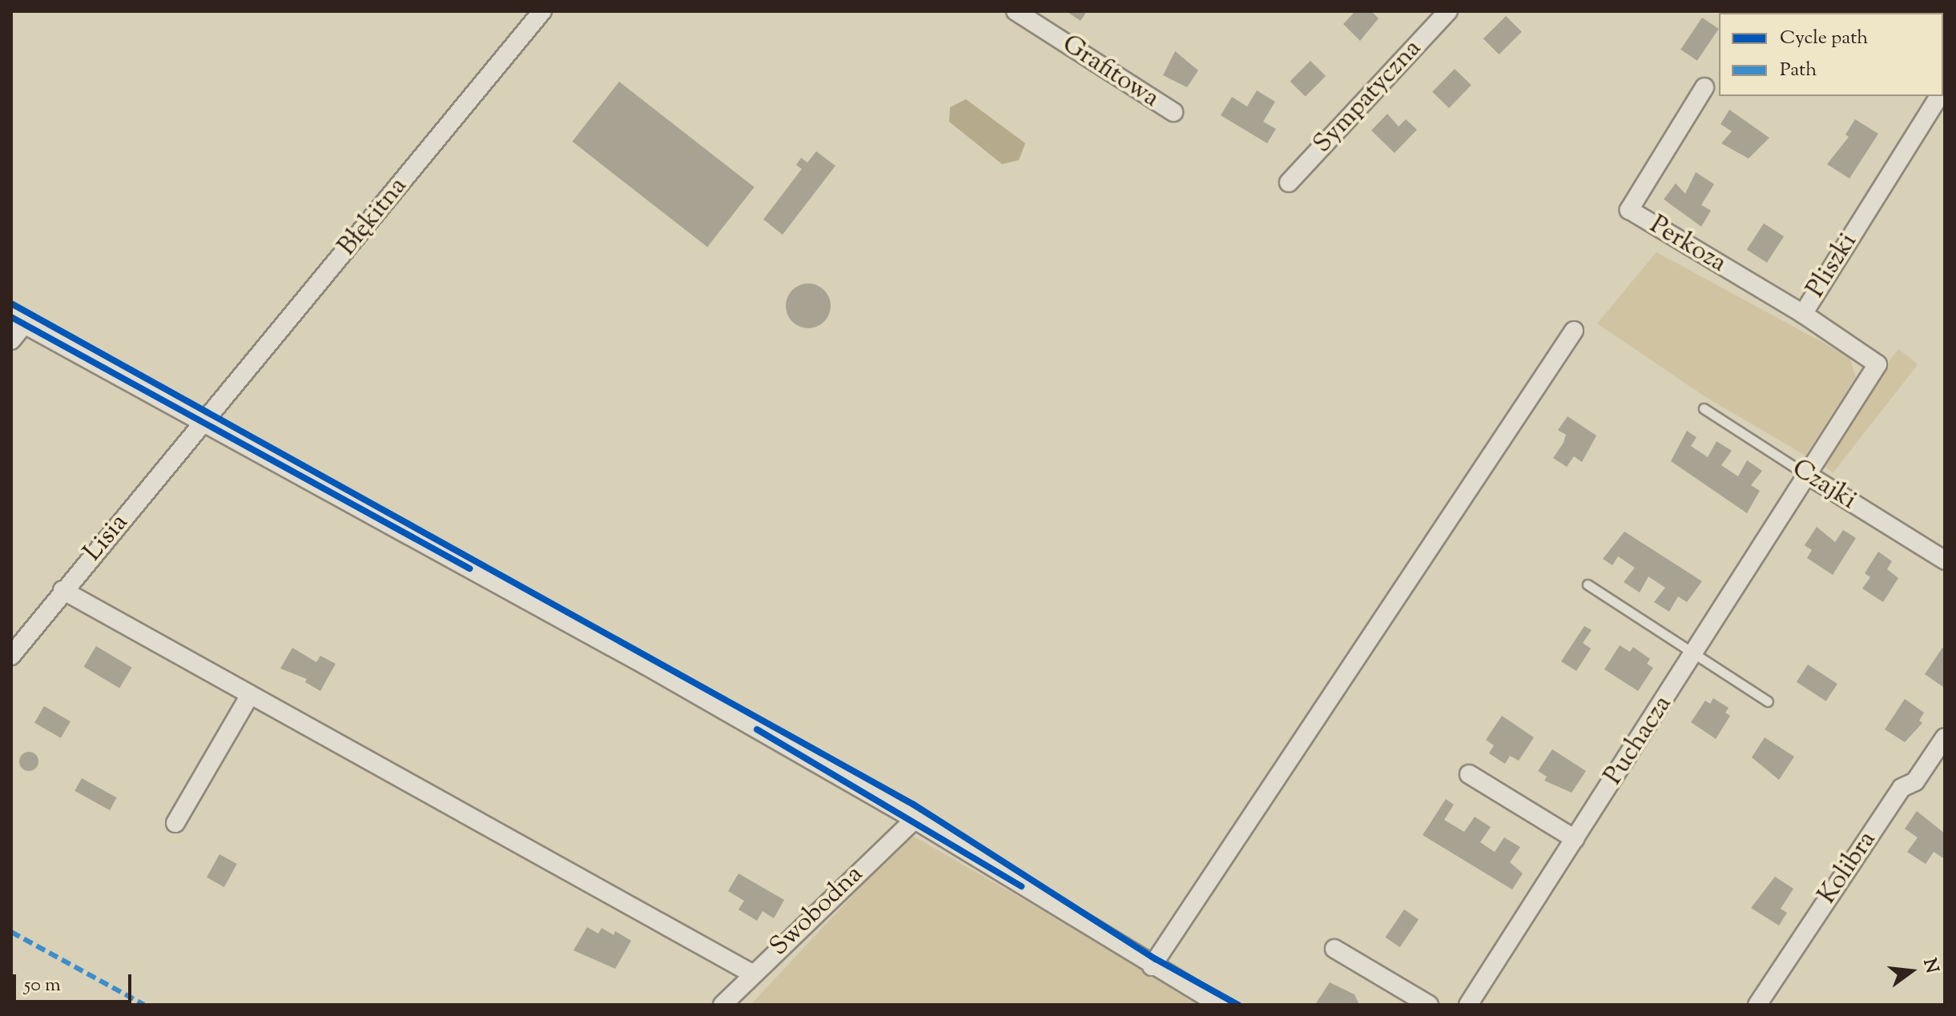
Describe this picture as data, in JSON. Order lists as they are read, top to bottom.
{
  "streets": {
    "street": [
      "Grafitowa",
      "Sympatyczna",
      "Błękitna",
      "Perkoza",
      "Pliszki",
      "Czajki",
      "Lisia",
      "Puchacza",
      "Kolibra",
      "Swobodna"
    ]
  },
  "crossings": [
    ["Błękitna", "Lisia"],
    ["Perkoza", "Pliszki"],
    ["Pliszki", "Czajki"],
    ["Pliszki", "Puchacza"],
    ["Czajki", "Puchacza"]
  ],
  "legend": ["Cycle path", "Path"],
  "scale_bar": "50 m",
  "north": "right"
}
